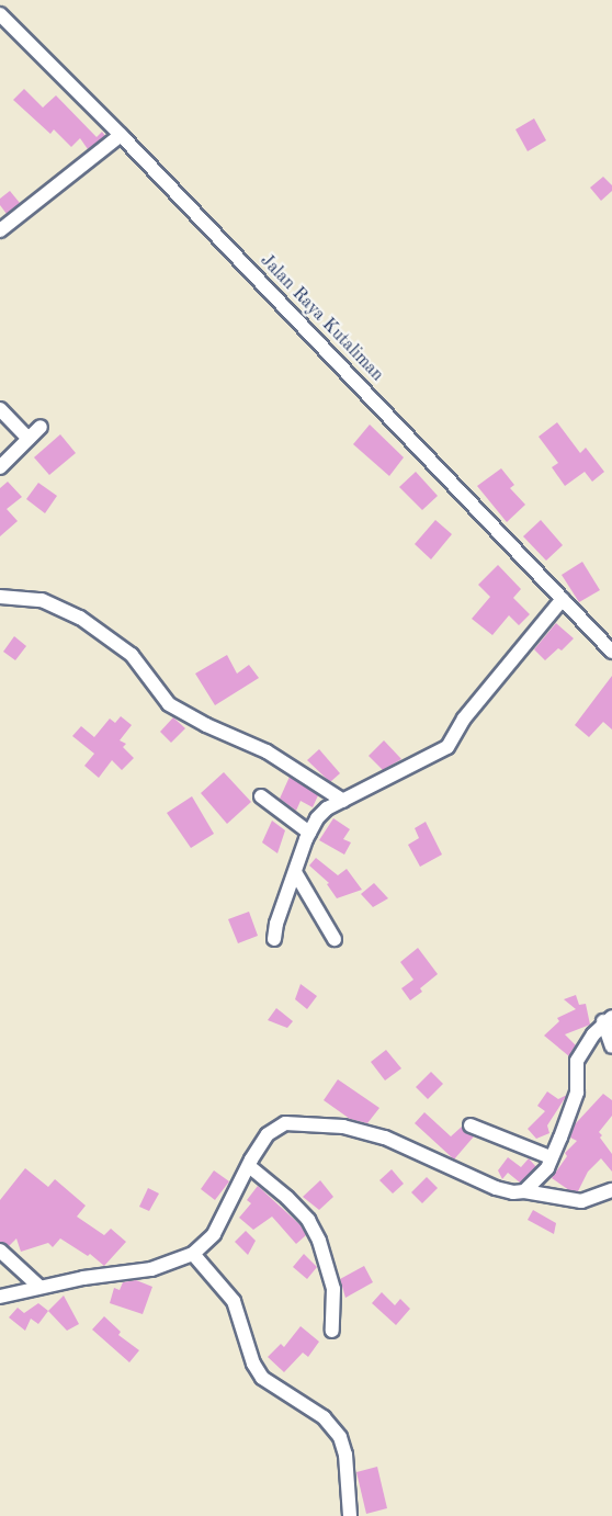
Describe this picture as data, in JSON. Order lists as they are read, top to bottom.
{
  "streets": {
    "street": ["Jalan Raya Kutaliman"]
  }
}
